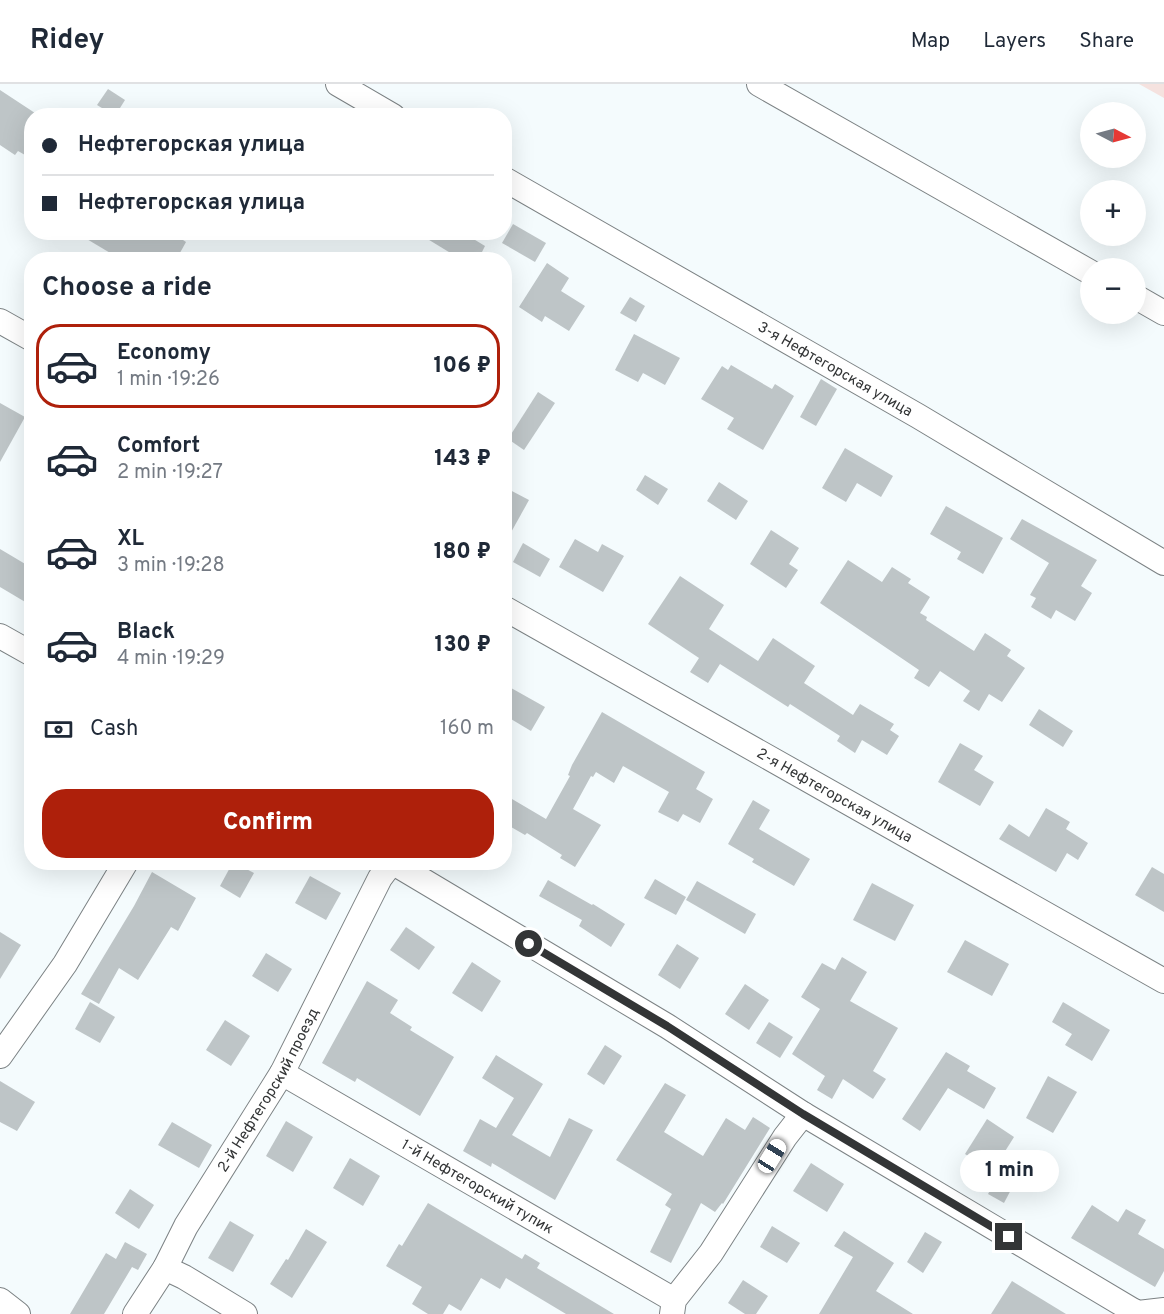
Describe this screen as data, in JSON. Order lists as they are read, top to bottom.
{
  "streets": {
    "street": [
      "3-я Нефтегорская улица",
      "2-я Нефтегорская улица",
      "2-й Нефтегорский проезд",
      "1-й Нефтегорский тупик"
    ]
  },
  "crossings": [
    ["2-й Нефтегорский проезд", "1-й Нефтегорский тупик"]
  ],
  "north": "right",
  "page": {
    "header": "Ridey",
    "nav": ["Map", "Layers", "Share"],
    "map_buttons": ["+", "−"],
    "banner": ["Нефтегорская улица", "Нефтегорская улица"],
    "heading": "Choose a ride",
    "list": [
      {
        "name": "Economy",
        "note": "1 min · 19:26",
        "value": "106 ₽"
      },
      {
        "name": "Comfort",
        "note": "2 min · 19:27",
        "value": "143 ₽"
      },
      {
        "name": "XL",
        "note": "3 min · 19:28",
        "value": "180 ₽"
      },
      {
        "name": "Black",
        "note": "4 min · 19:29",
        "value": "130 ₽"
      }
    ],
    "pay": ["Cash", "160 m"],
    "buttons": "Confirm",
    "bubble": "1 min"
  }
}
